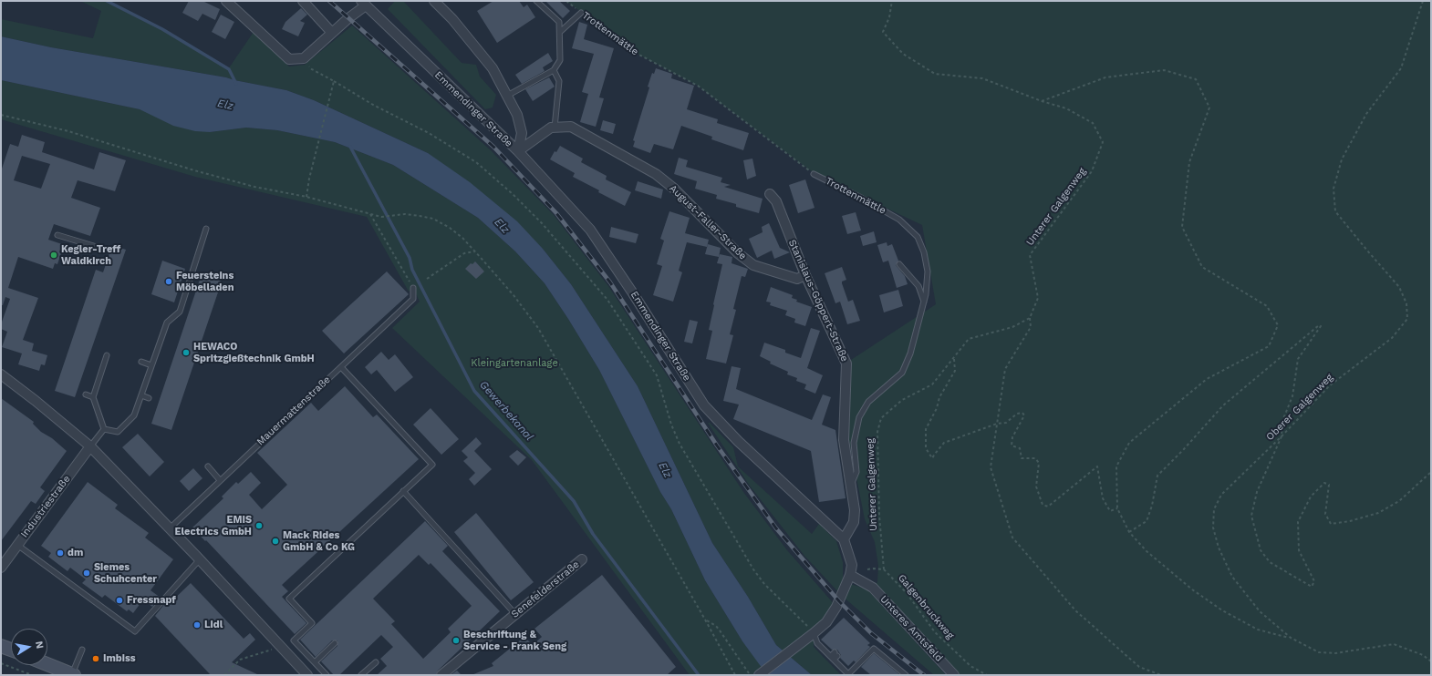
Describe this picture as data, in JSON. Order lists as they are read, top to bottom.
{
  "streets": {
    "street": [
      "Emmendinger Straße",
      "August-Faller-Straße",
      "Stanislaus-Göppert-Straße",
      "Industriestraße",
      "Senefelderstraße",
      "Unteres Amtsfeld"
    ],
    "lane": ["Trottenmättle", "Mauermattenstraße"],
    "path": ["Unterer Galgenweg", "Oberer Galgenweg", "Galgenbruckweg"]
  },
  "crossings": [
    ["Trottenmättle", "Stanislaus-Göppert-Straße"],
    ["Emmendinger Straße", "August-Faller-Straße"],
    ["Emmendinger Straße", "Stanislaus-Göppert-Straße"],
    ["Emmendinger Straße", "Unteres Amtsfeld"],
    ["Unterer Galgenweg", "Galgenbruckweg"],
    ["August-Faller-Straße", "Stanislaus-Göppert-Straße"]
  ],
  "water": ["Elz", "Gewerbekanal"],
  "parks": ["Kleingartenanlage"],
  "places": [
    "Kegler-Treff Waldkirch",
    "Feuersteins Möbelladen",
    "HEWACO Spritzgießtechnik GmbH",
    "EMIS Electrics GmbH",
    "Mack Rides GmbH & Co KG",
    "dm",
    "Siemes Schuhcenter",
    "Fressnapf",
    "Lidl",
    "Beschriftung & Service - Frank Seng",
    "Imbiss"
  ],
  "north": "right"
}
